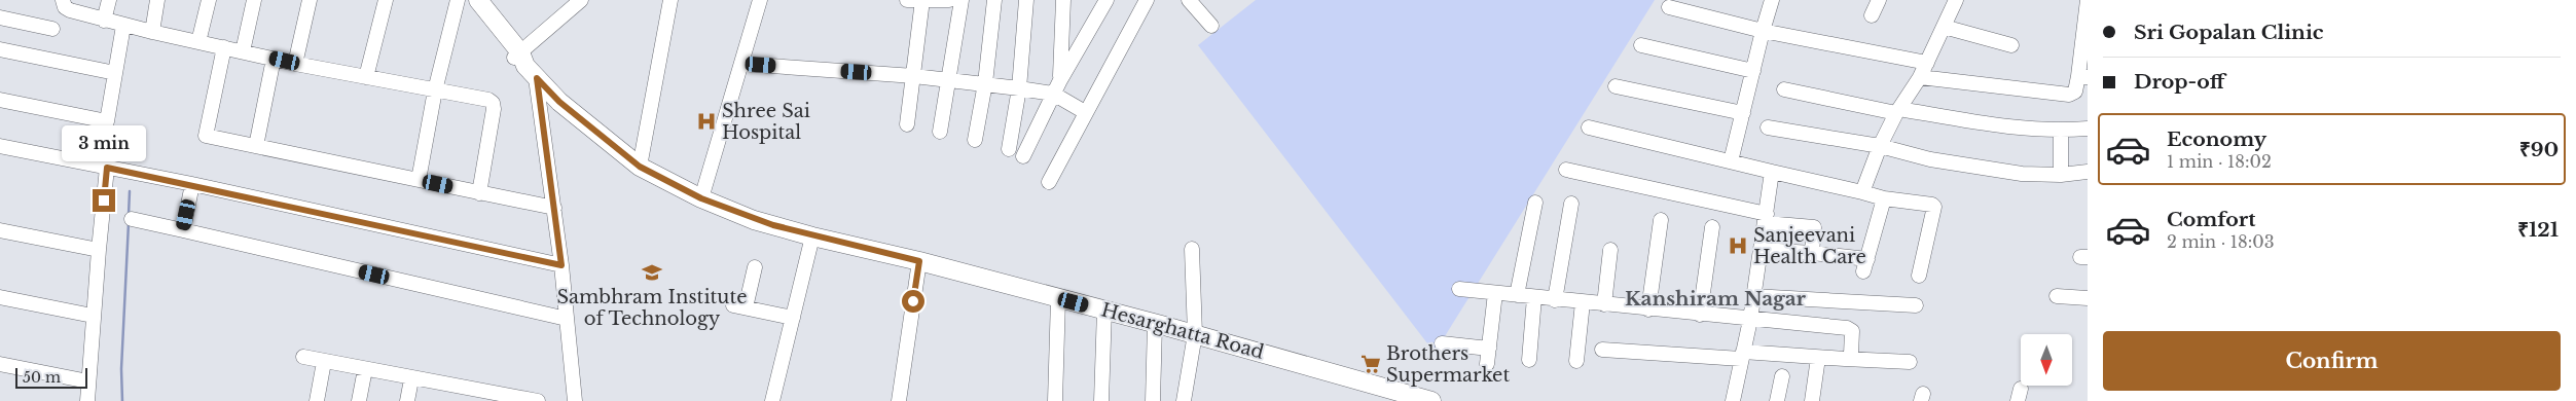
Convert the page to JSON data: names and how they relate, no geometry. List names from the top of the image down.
{
  "streets": {
    "main road": ["Hesarghatta Road"]
  },
  "districts": ["Kanshiram Nagar"],
  "places": {
    "hospital": ["Shree Sai Hospital", "Sanjeevani Health Care"],
    "school or university": ["Sambhram Institute of Technology"],
    "supermarket": ["Brothers Supermarket"]
  },
  "scale_bar": "50 m",
  "north": "bottom",
  "page": {
    "banner": ["Sri Gopalan Clinic", "Drop-off"],
    "list": [
      {
        "name": "Economy",
        "note": "1 min · 18:02",
        "value": "₹90"
      },
      {
        "name": "Comfort",
        "note": "2 min · 18:03",
        "value": "₹121"
      }
    ],
    "bubble": "3 min",
    "buttons": "Confirm",
    "scale": "50 m"
  }
}
